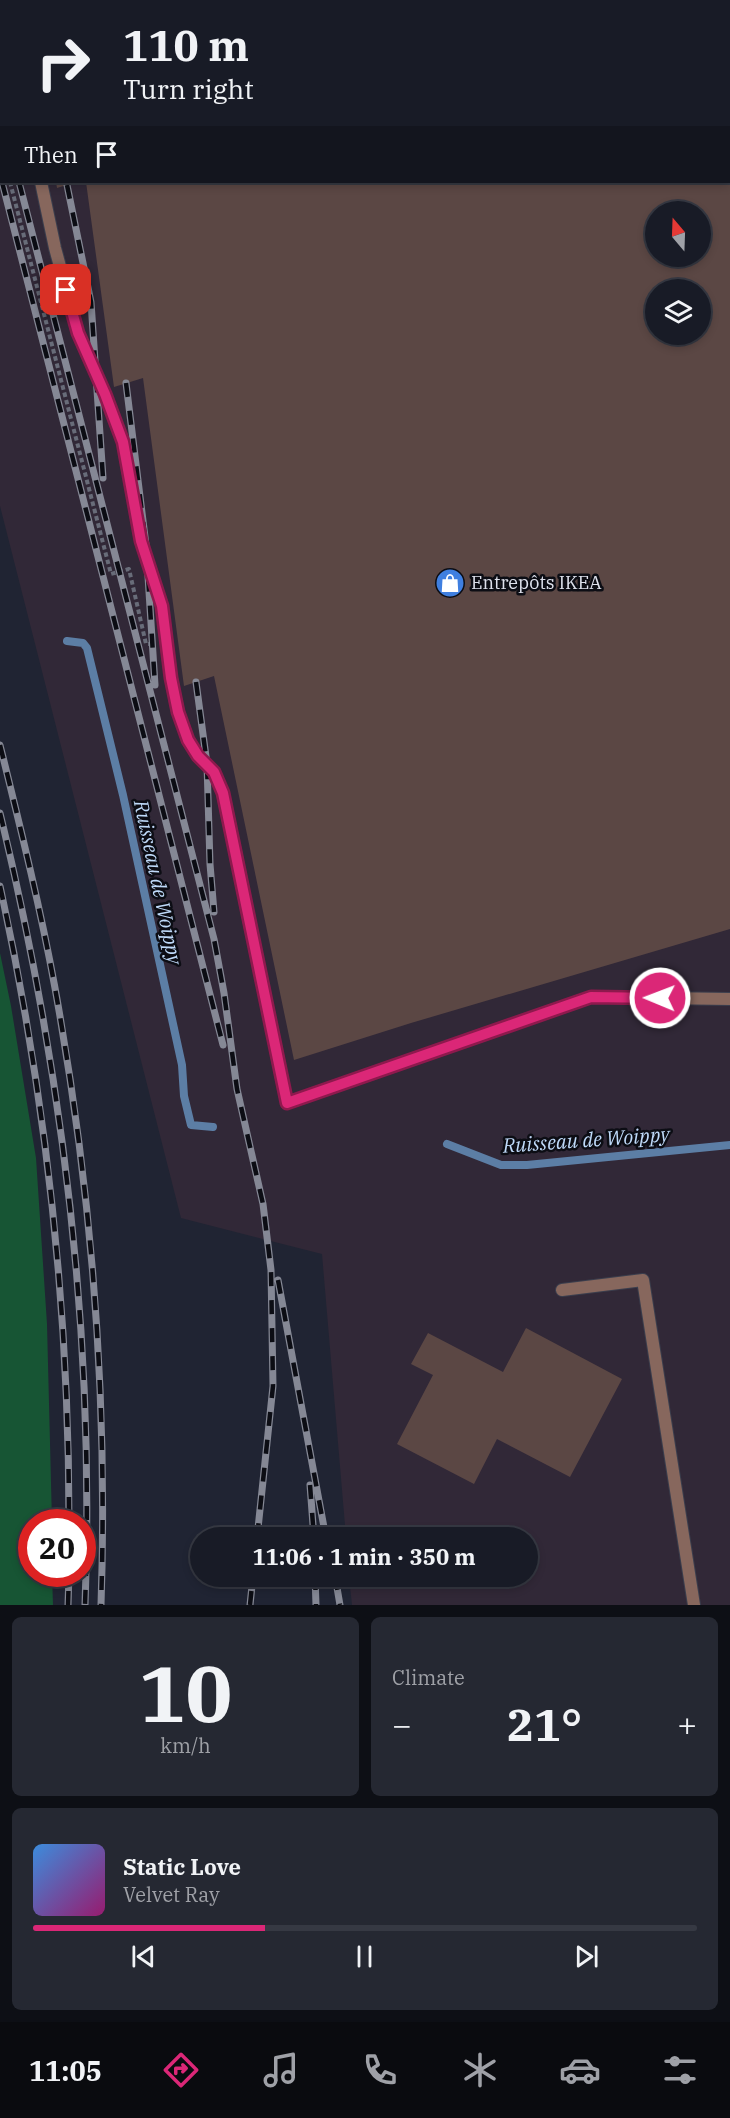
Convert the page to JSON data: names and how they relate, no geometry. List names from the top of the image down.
{
  "water": ["Ruisseau de Woippy"],
  "places": {
    "shop": ["Entrepôts IKEA"]
  },
  "north": "top",
  "page": {
    "turn": ["110 m", "Turn right"],
    "then": "Then",
    "limit": "20",
    "trip": "11:06 · 1 min · 350 m",
    "tile": [
      ["10", "km/h"],
      "Climate"
    ],
    "heat": ["−", "21°", "+"],
    "song": ["Static Love", "Velvet Ray"],
    "tabs": "11:05"
  }
}
